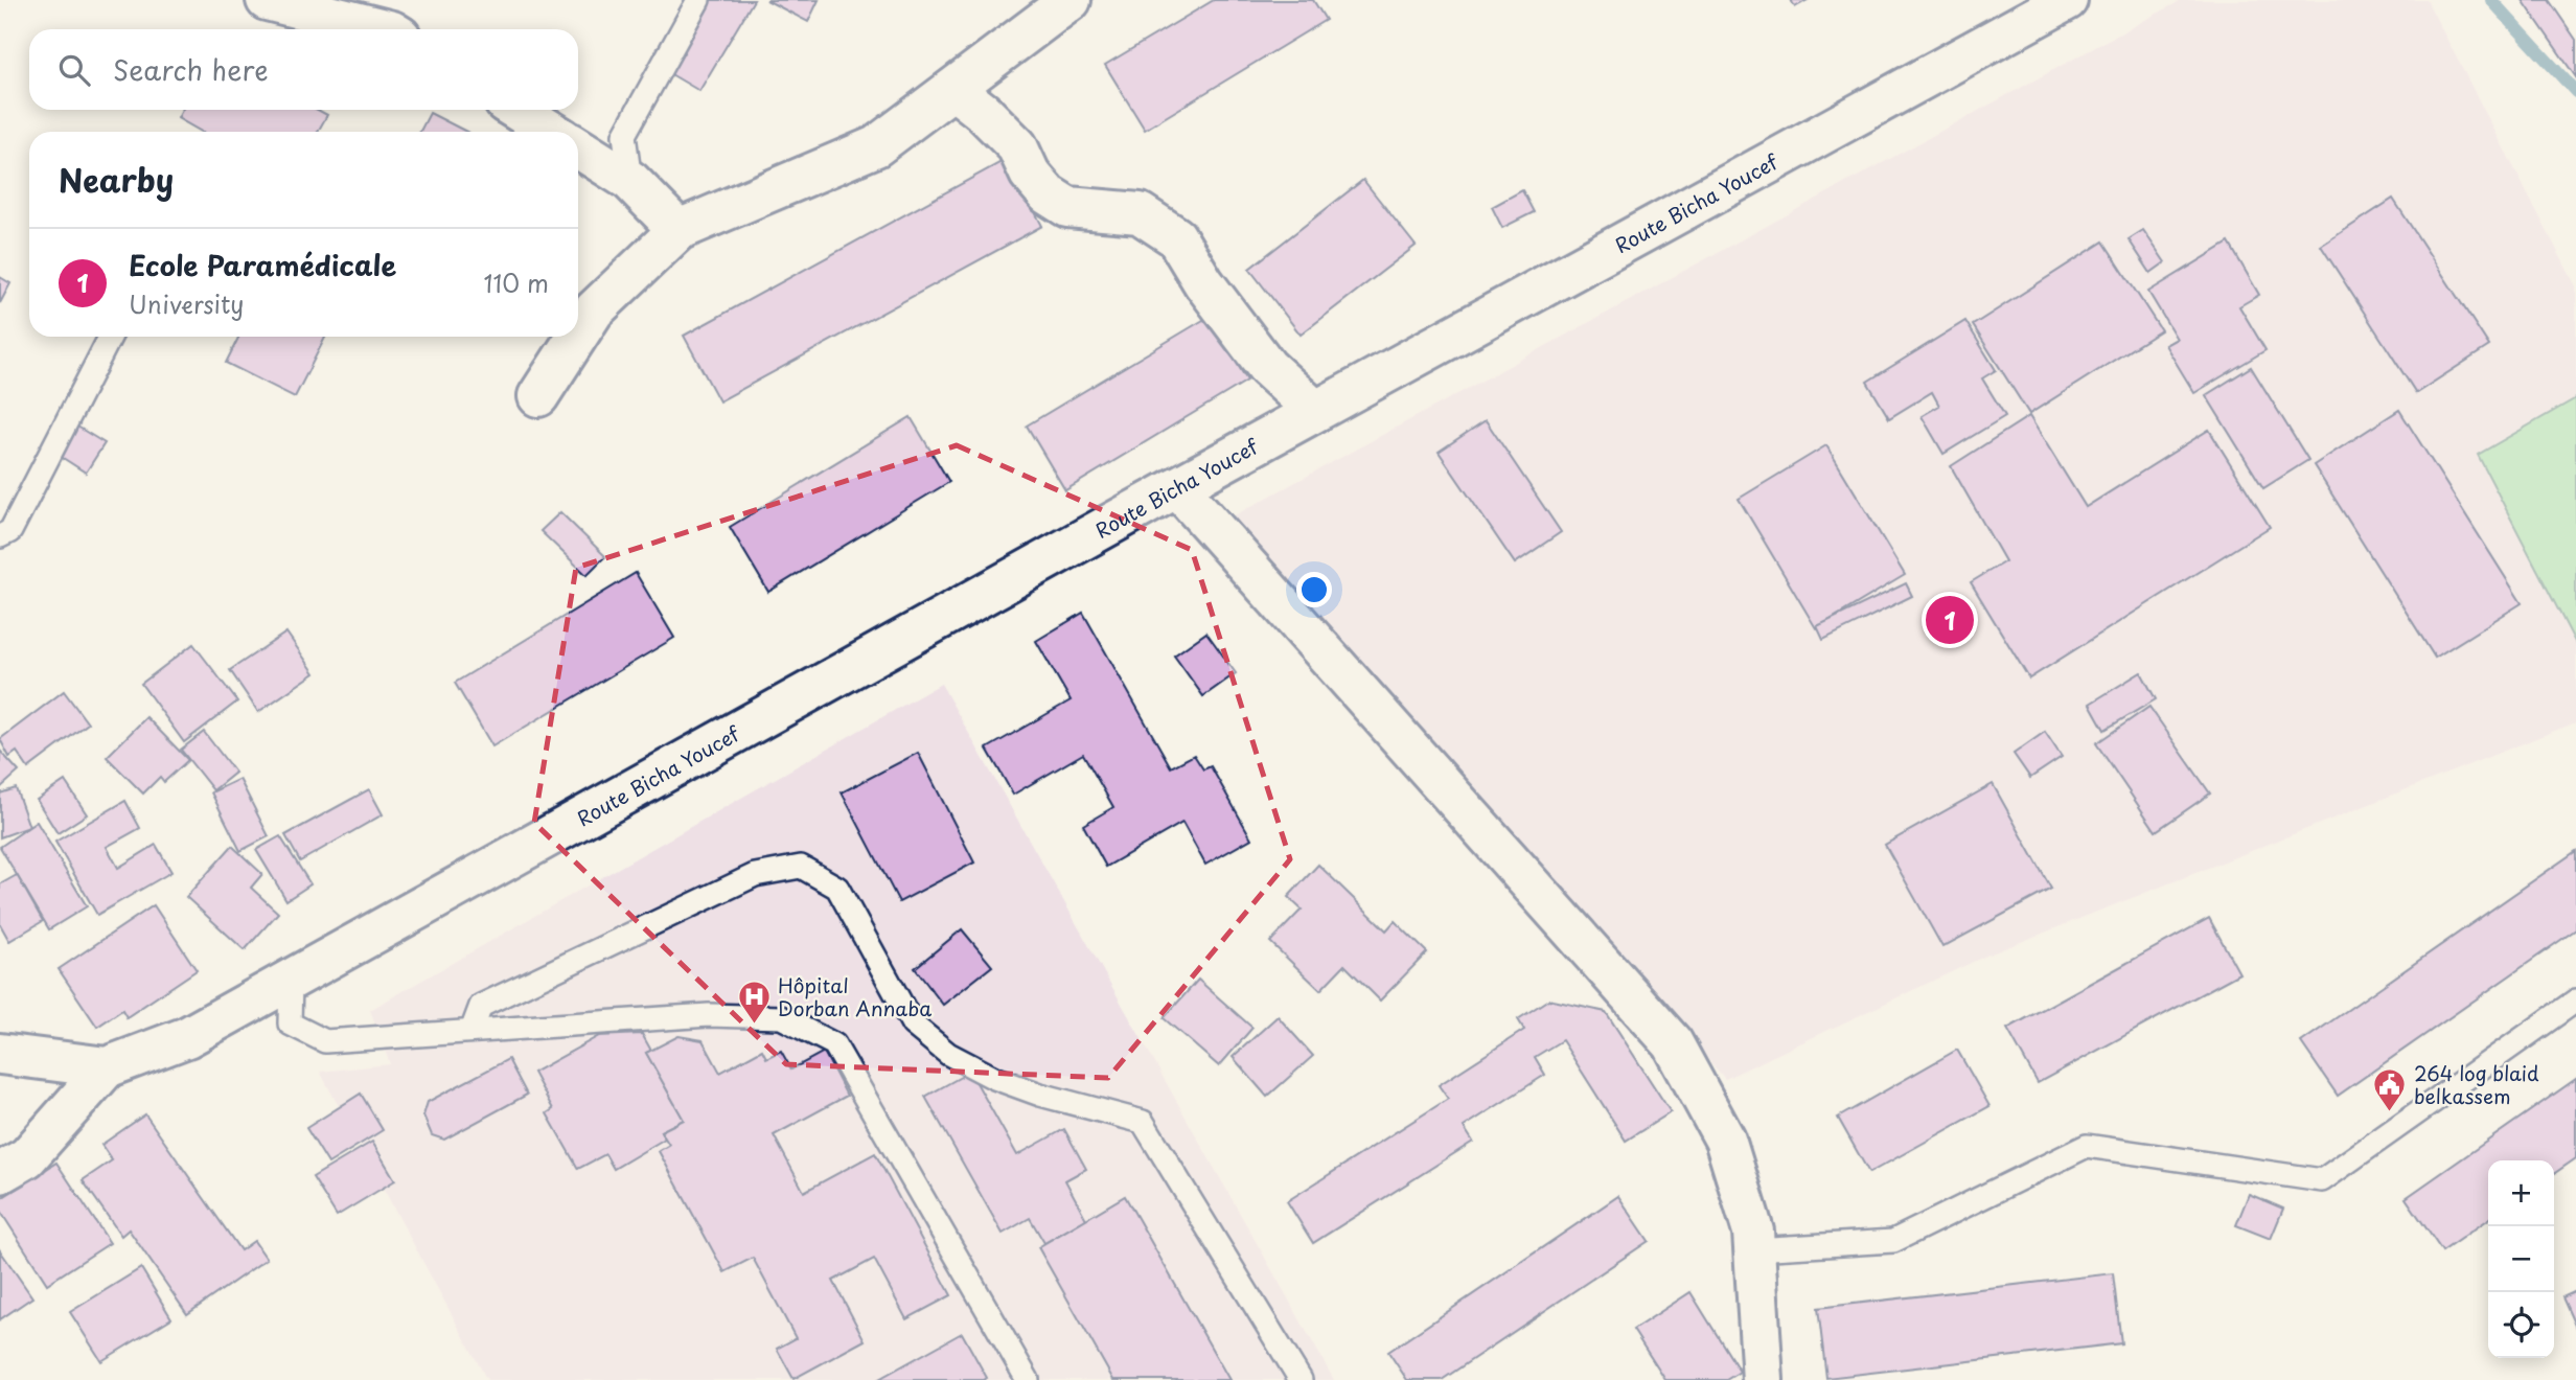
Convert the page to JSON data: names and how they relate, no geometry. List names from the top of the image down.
{
  "streets": {
    "street": ["Route Bicha Youcef"]
  },
  "places": {
    "hospital": ["Hôpital Dorban Annaba"],
    "public building": ["264 log blaid belkassem"]
  },
  "page": {
    "search": "Search here",
    "heading": "Nearby",
    "list": [
      {
        "mark": "1",
        "name": "Ecole Paramédicale",
        "note": "University",
        "value": "110 m"
      }
    ],
    "pins": "1",
    "map_buttons": ["+", "−"]
  }
}
